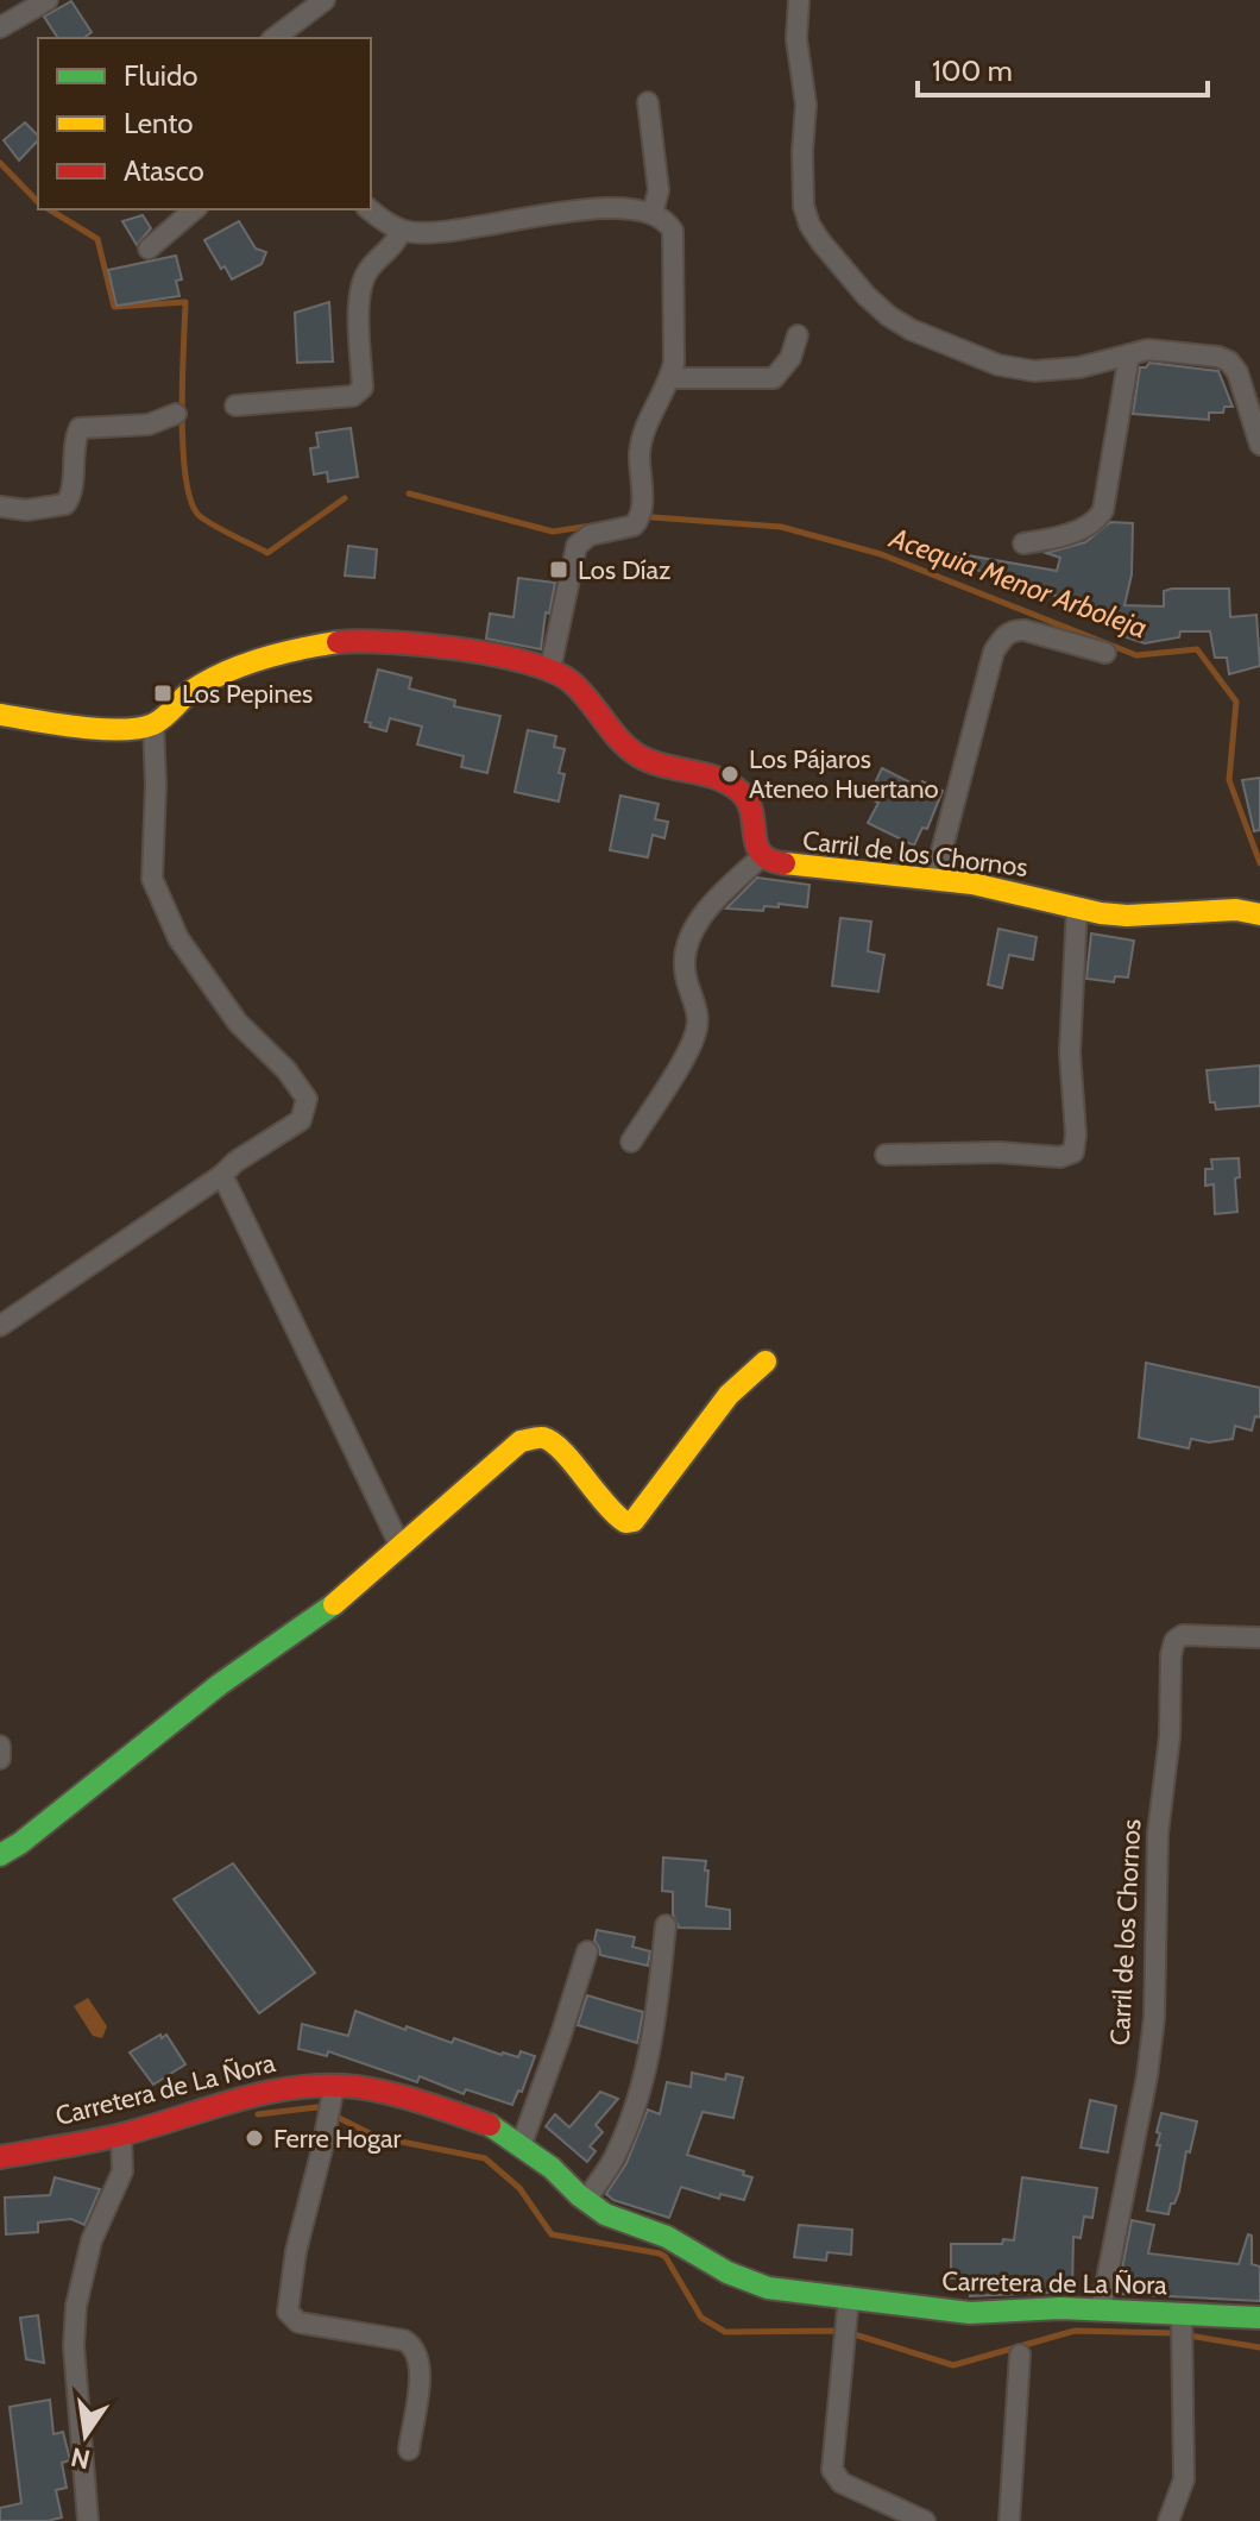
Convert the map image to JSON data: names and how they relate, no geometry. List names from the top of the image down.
{
  "streets": {
    "street": ["Carril de los Chornos", "Carretera de La Ñora"]
  },
  "crossings": [
    ["Carril de los Chornos", "Carretera de La Ñora"]
  ],
  "water": ["Acequia Menor Arboleja"],
  "places": {
    "transit": ["Los Díaz", "Los Pepines"],
    "other": ["Los Pájaros Ateneo Huertano", "Ferre Hogar"]
  },
  "legend": ["Fluido", "Lento", "Atasco"],
  "scale_bar": "100 m",
  "north": "bottom"
}
